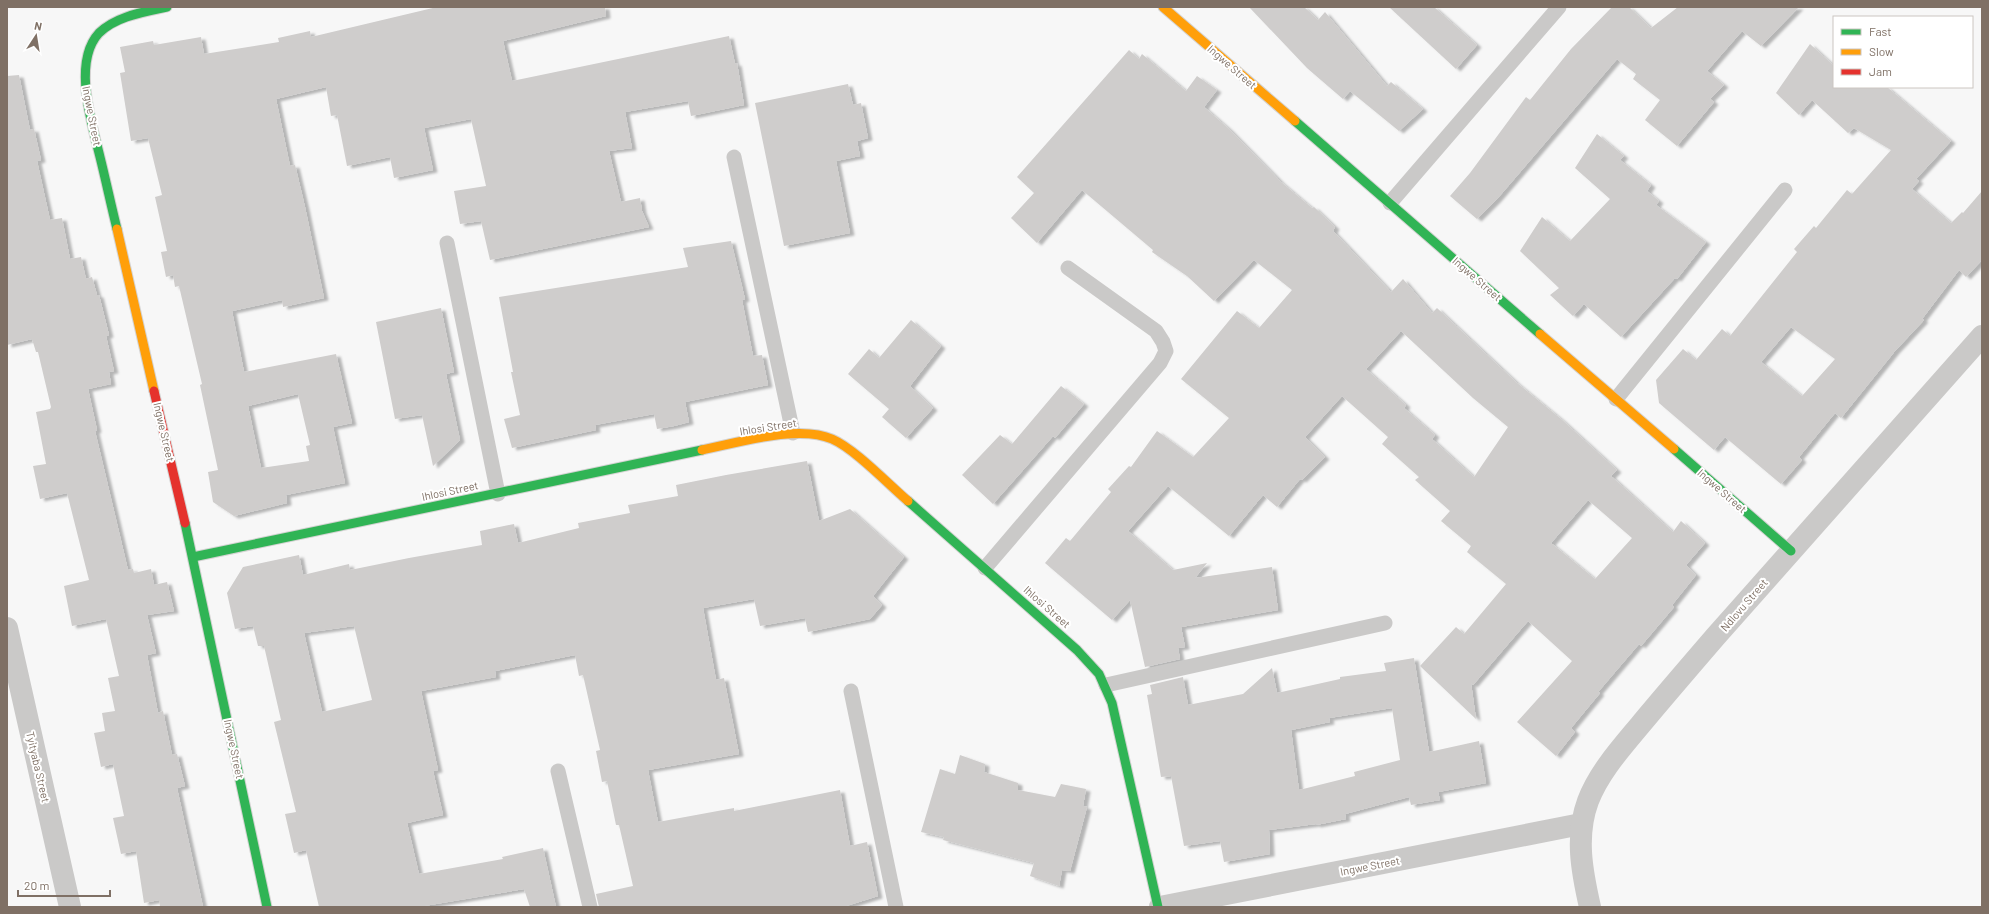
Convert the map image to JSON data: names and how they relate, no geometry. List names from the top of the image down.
{
  "streets": {
    "street": [
      "Ingwe Street",
      "Ihlosi Street",
      "Ndlovu Street",
      "Tyityaba Street"
    ]
  },
  "crossings": [
    ["Ingwe Street", "Ihlosi Street"],
    ["Ingwe Street", "Ndlovu Street"]
  ],
  "legend": ["Fast", "Slow", "Jam"],
  "scale_bar": "20 m",
  "north": "top"
}
